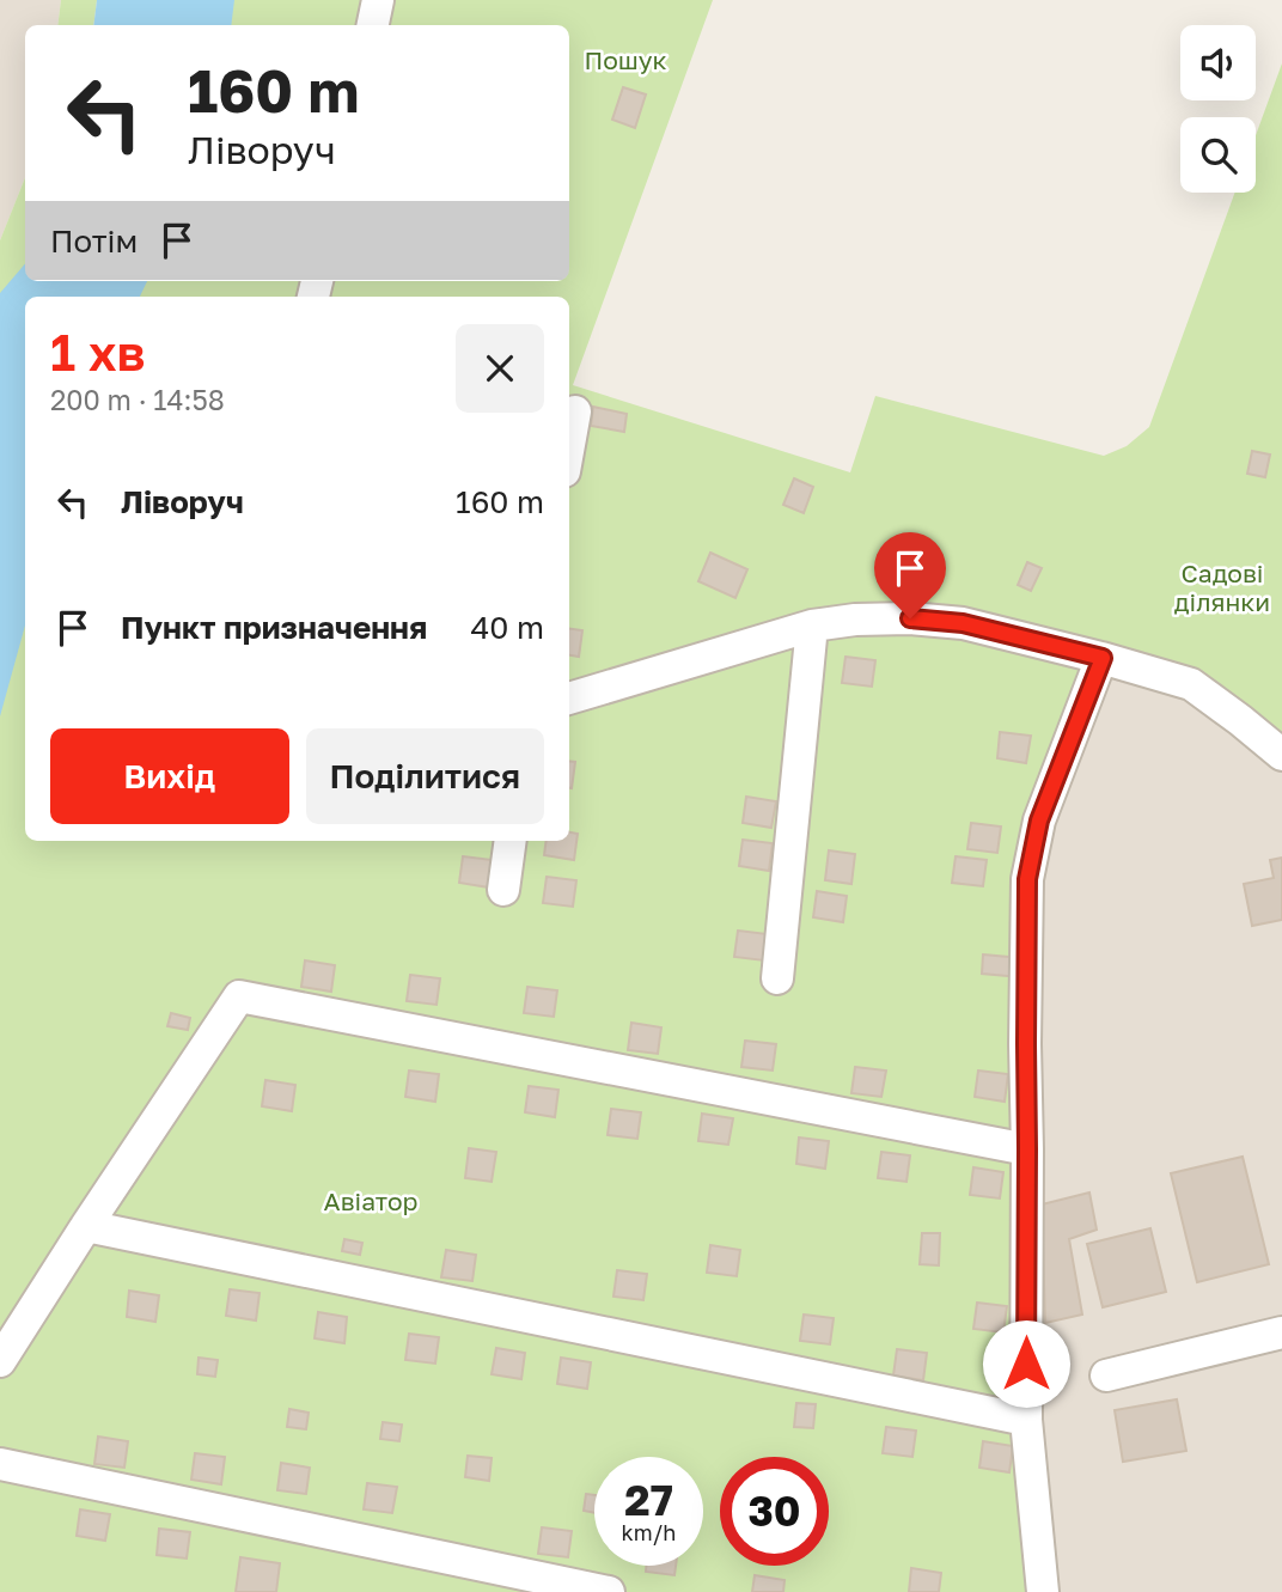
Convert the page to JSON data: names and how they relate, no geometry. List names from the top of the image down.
{
  "parks": ["Пошук", "Садові ділянки", "Авіатор"],
  "page": {
    "turn": ["160 m", "Ліворуч"],
    "then": "Потім",
    "heading": ["1 хв", "200 m · 14:58"],
    "list": [
      {
        "name": "Ліворуч",
        "value": "160 m"
      },
      {
        "name": "Пункт призначення",
        "value": "40 m"
      }
    ],
    "buttons": ["Вихід", "Поділитися"],
    "speed": "27 km/h",
    "limit": "30"
  }
}
